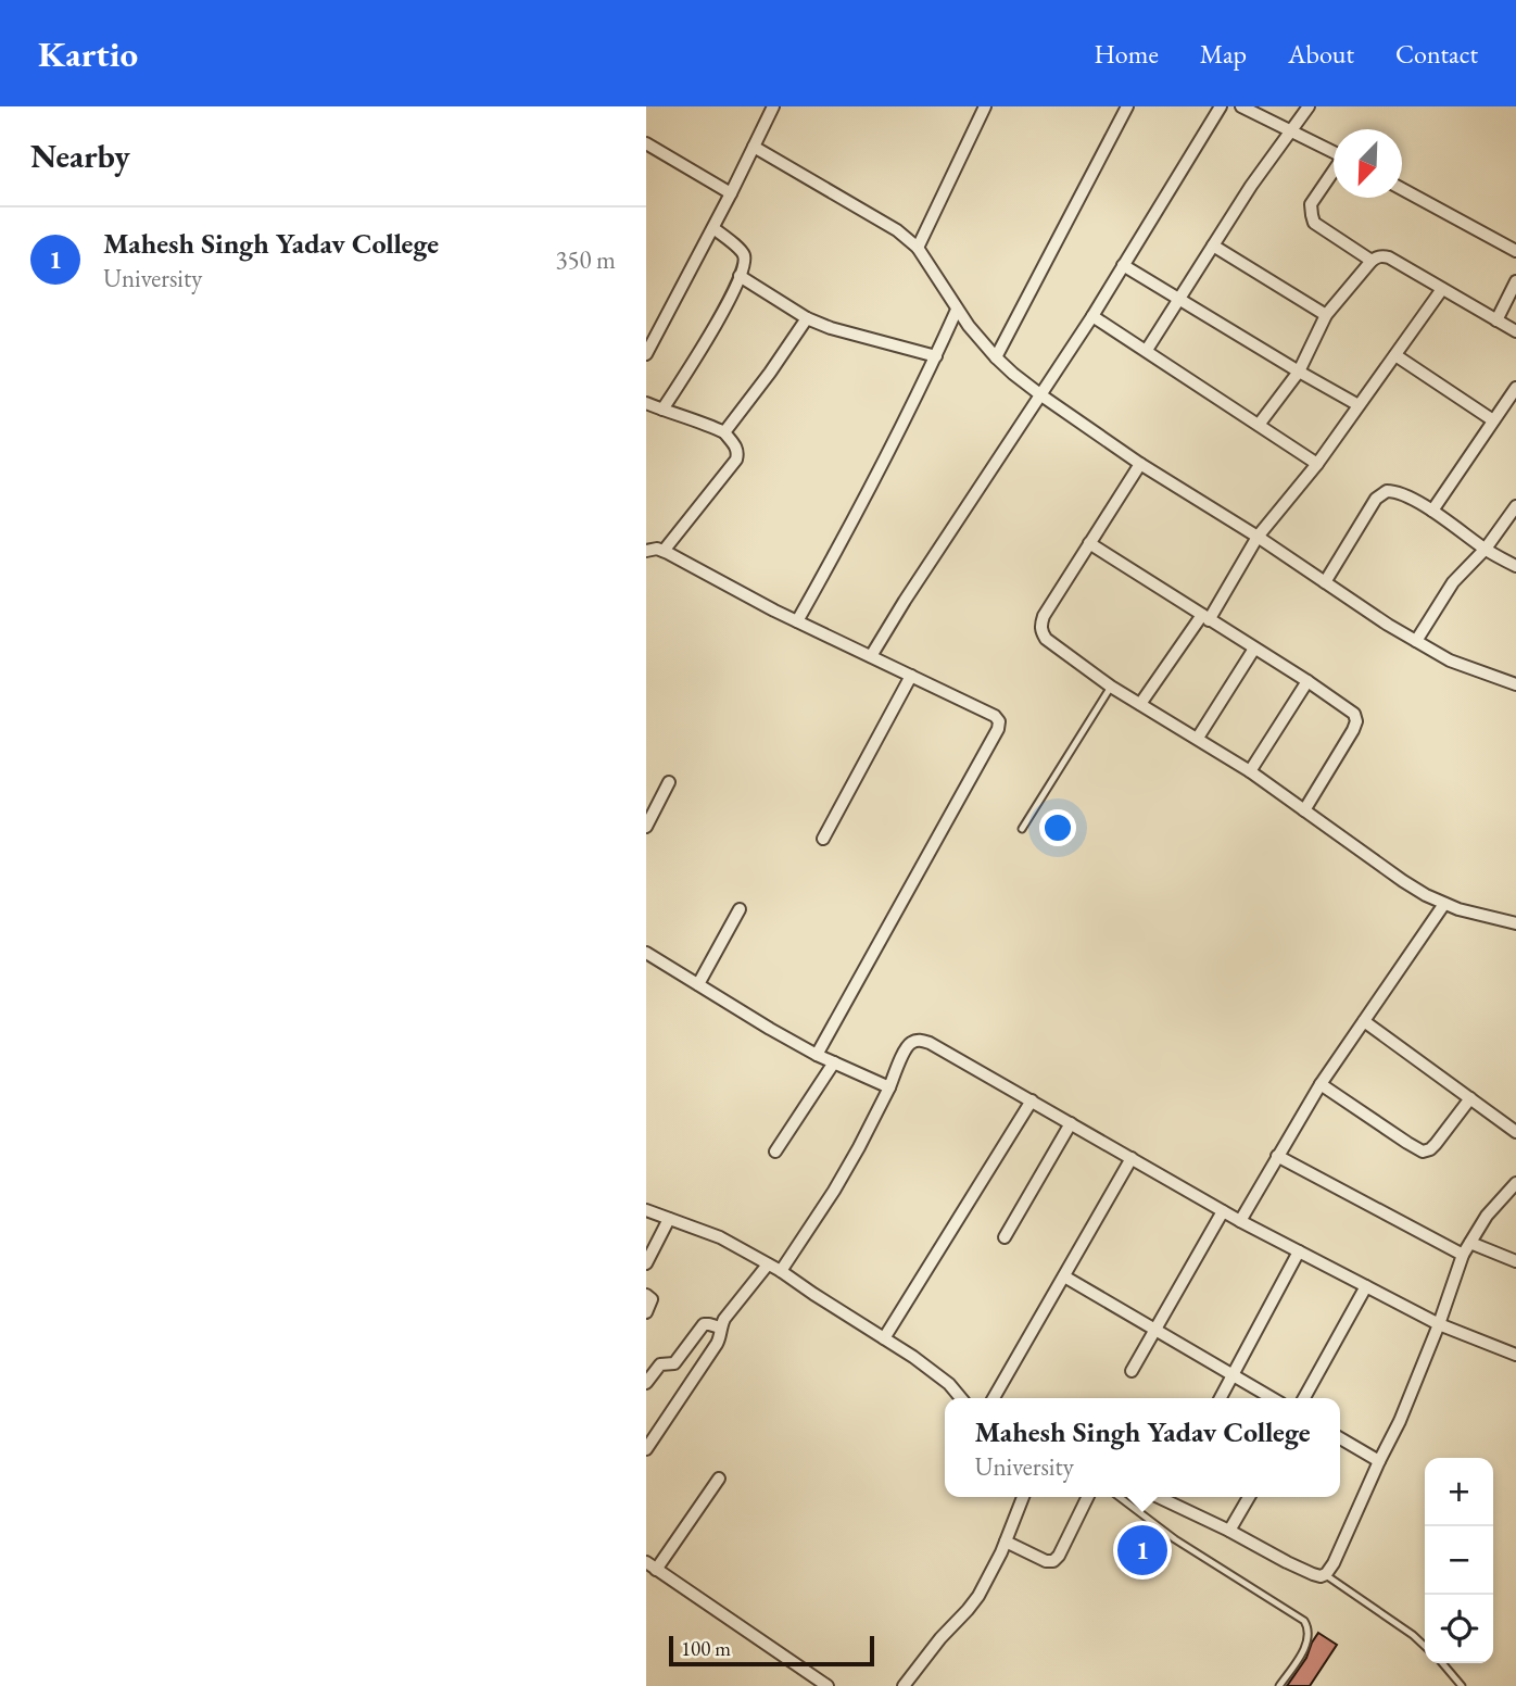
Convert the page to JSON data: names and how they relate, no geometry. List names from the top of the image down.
{
  "scale_bar": "100 m",
  "north": "bottom left",
  "page": {
    "header": "Kartio",
    "nav": [
      "Home",
      "Map",
      "About",
      "Contact"
    ],
    "heading": "Nearby",
    "list": [
      {
        "mark": "1",
        "name": "Mahesh Singh Yadav College",
        "note": "University",
        "value": "350 m"
      }
    ],
    "popup": ["Mahesh Singh Yadav College", "University"],
    "map_buttons": ["+", "−"],
    "pins": "1",
    "scale": "100 m"
  }
}
